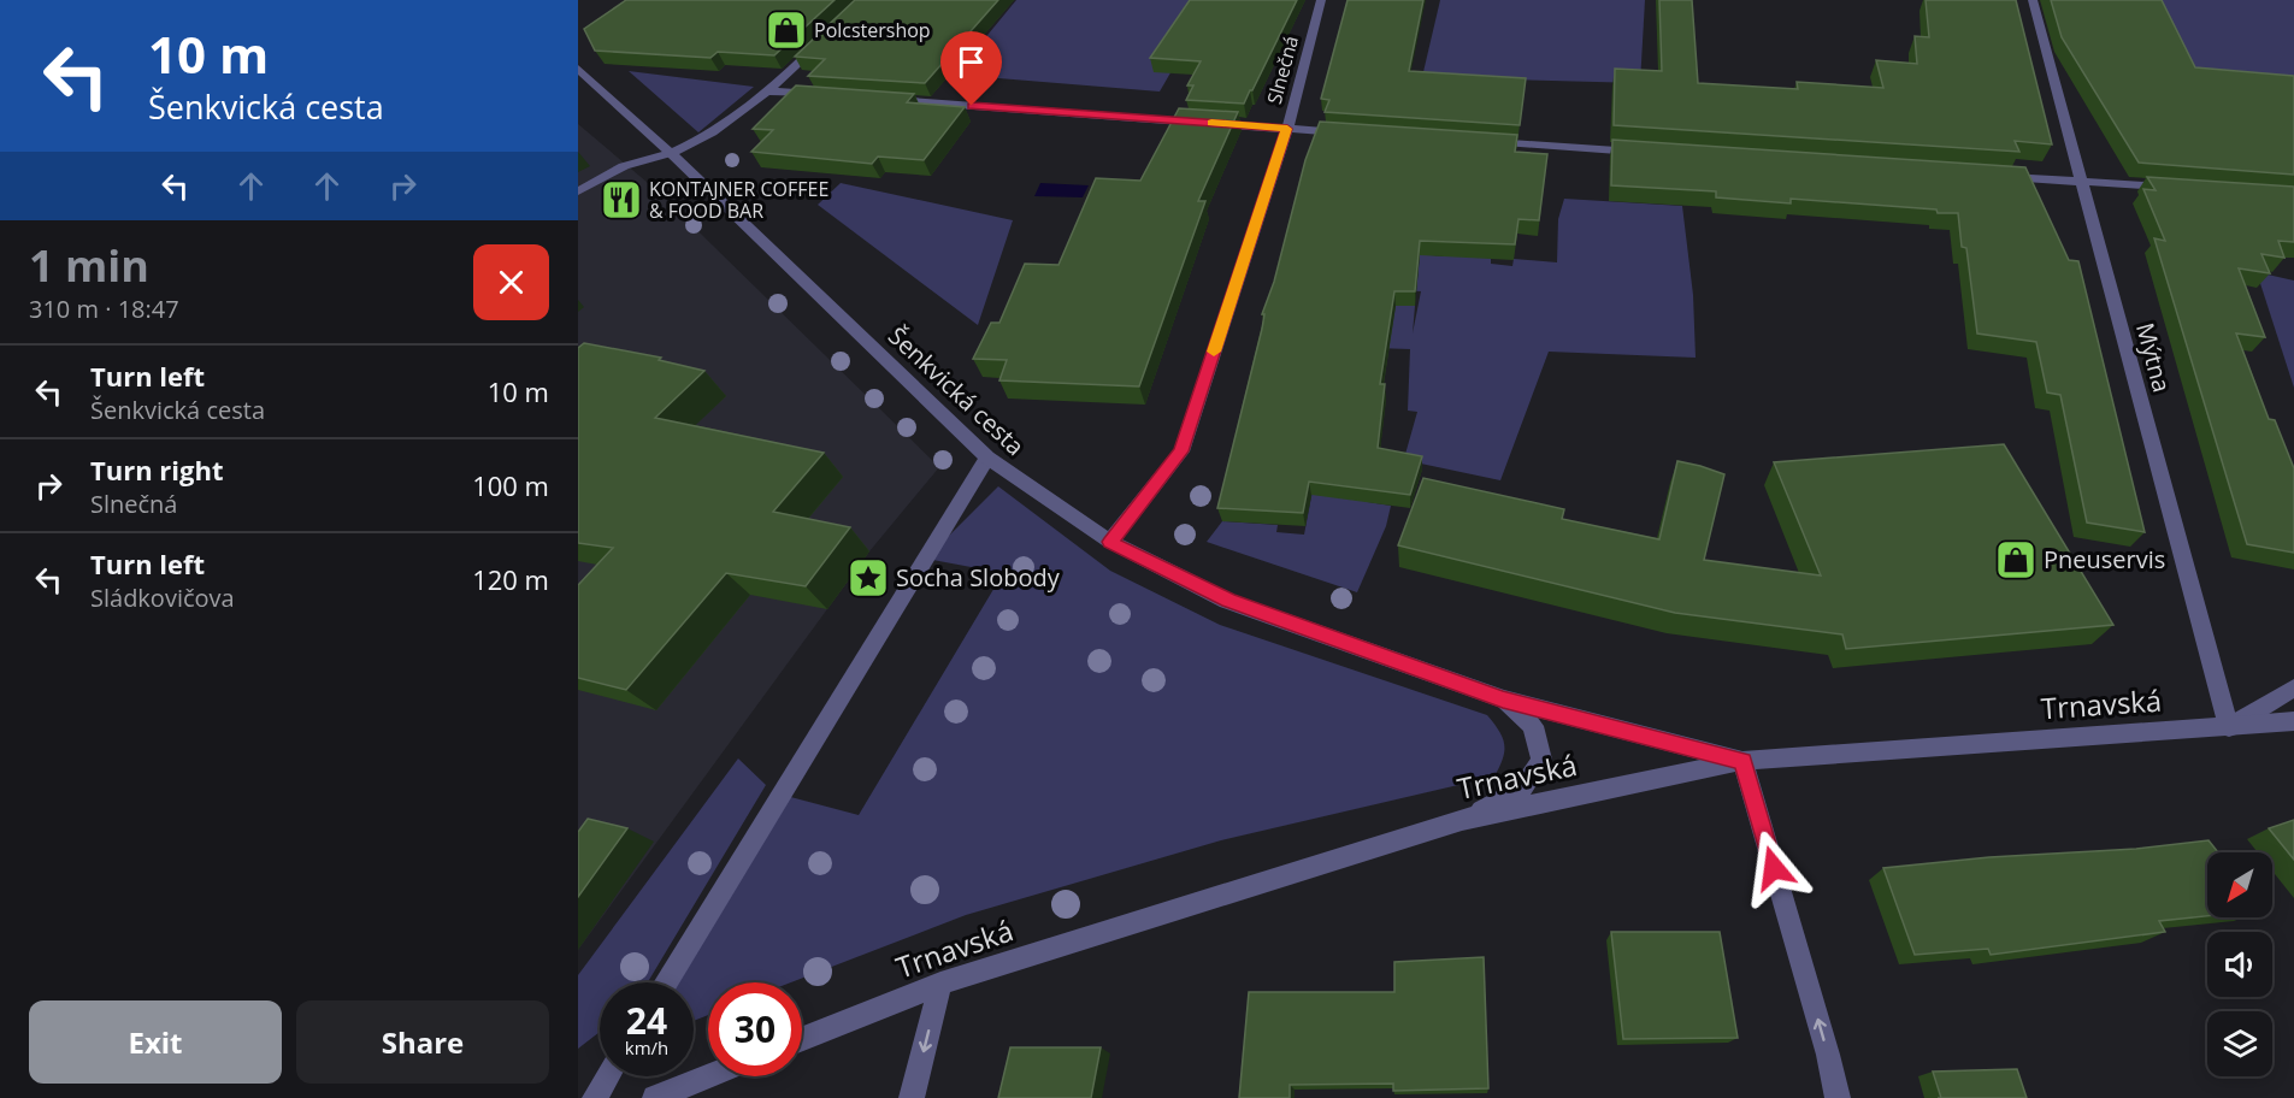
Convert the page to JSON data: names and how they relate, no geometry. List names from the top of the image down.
{
  "streets": {
    "street": [
      "Slnečná",
      "Mýtna",
      "Šenkvická cesta",
      "Trnavská"
    ]
  },
  "crossings": [
    ["Slnečná", "Šenkvická cesta"],
    ["Mýtna", "Trnavská"],
    ["Šenkvická cesta", "Trnavská"]
  ],
  "places": {
    "shop": ["Polcstershop", "Pneuservis"],
    "restaurant": ["KONTAJNER COFFEE & FOOD BAR"],
    "place": ["Socha Slobody"]
  },
  "north": "bottom left",
  "page": {
    "turn": ["10 m", "Šenkvická cesta"],
    "heading": ["1 min", "310 m · 18:47"],
    "list": [
      {
        "name": "Turn left",
        "note": "Šenkvická cesta",
        "value": "10 m"
      },
      {
        "name": "Turn right",
        "note": "Slnečná",
        "value": "100 m"
      },
      {
        "name": "Turn left",
        "note": "Sládkovičova",
        "value": "120 m"
      }
    ],
    "speed": "24 km/h",
    "limit": "30",
    "buttons": ["Exit", "Share"]
  }
}
